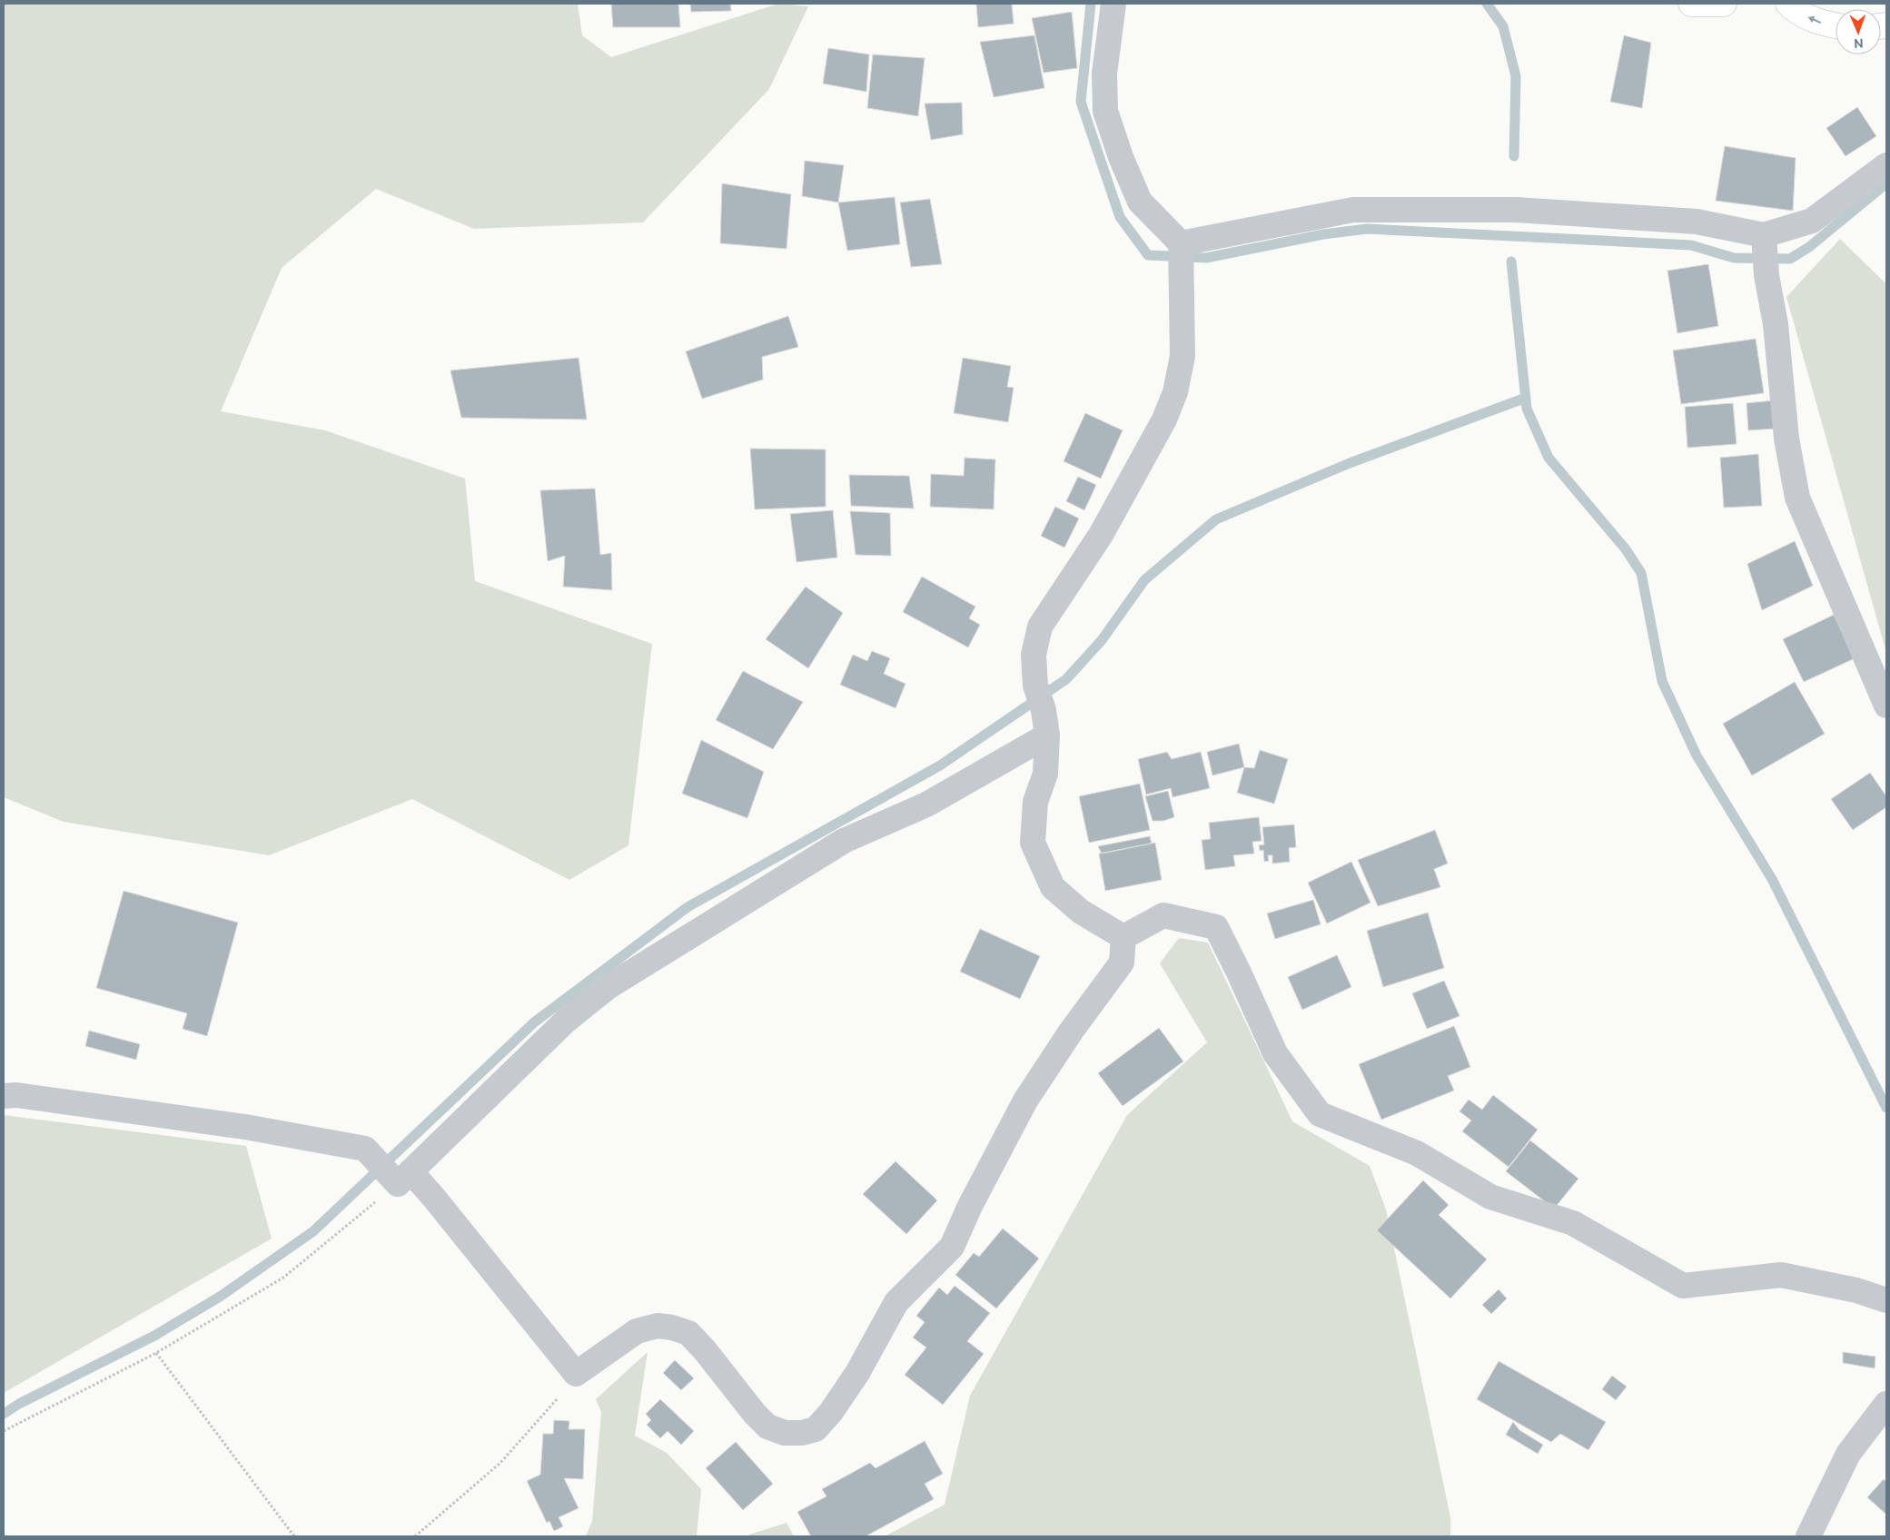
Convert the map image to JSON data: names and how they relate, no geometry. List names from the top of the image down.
{
  "north": "bottom"
}
